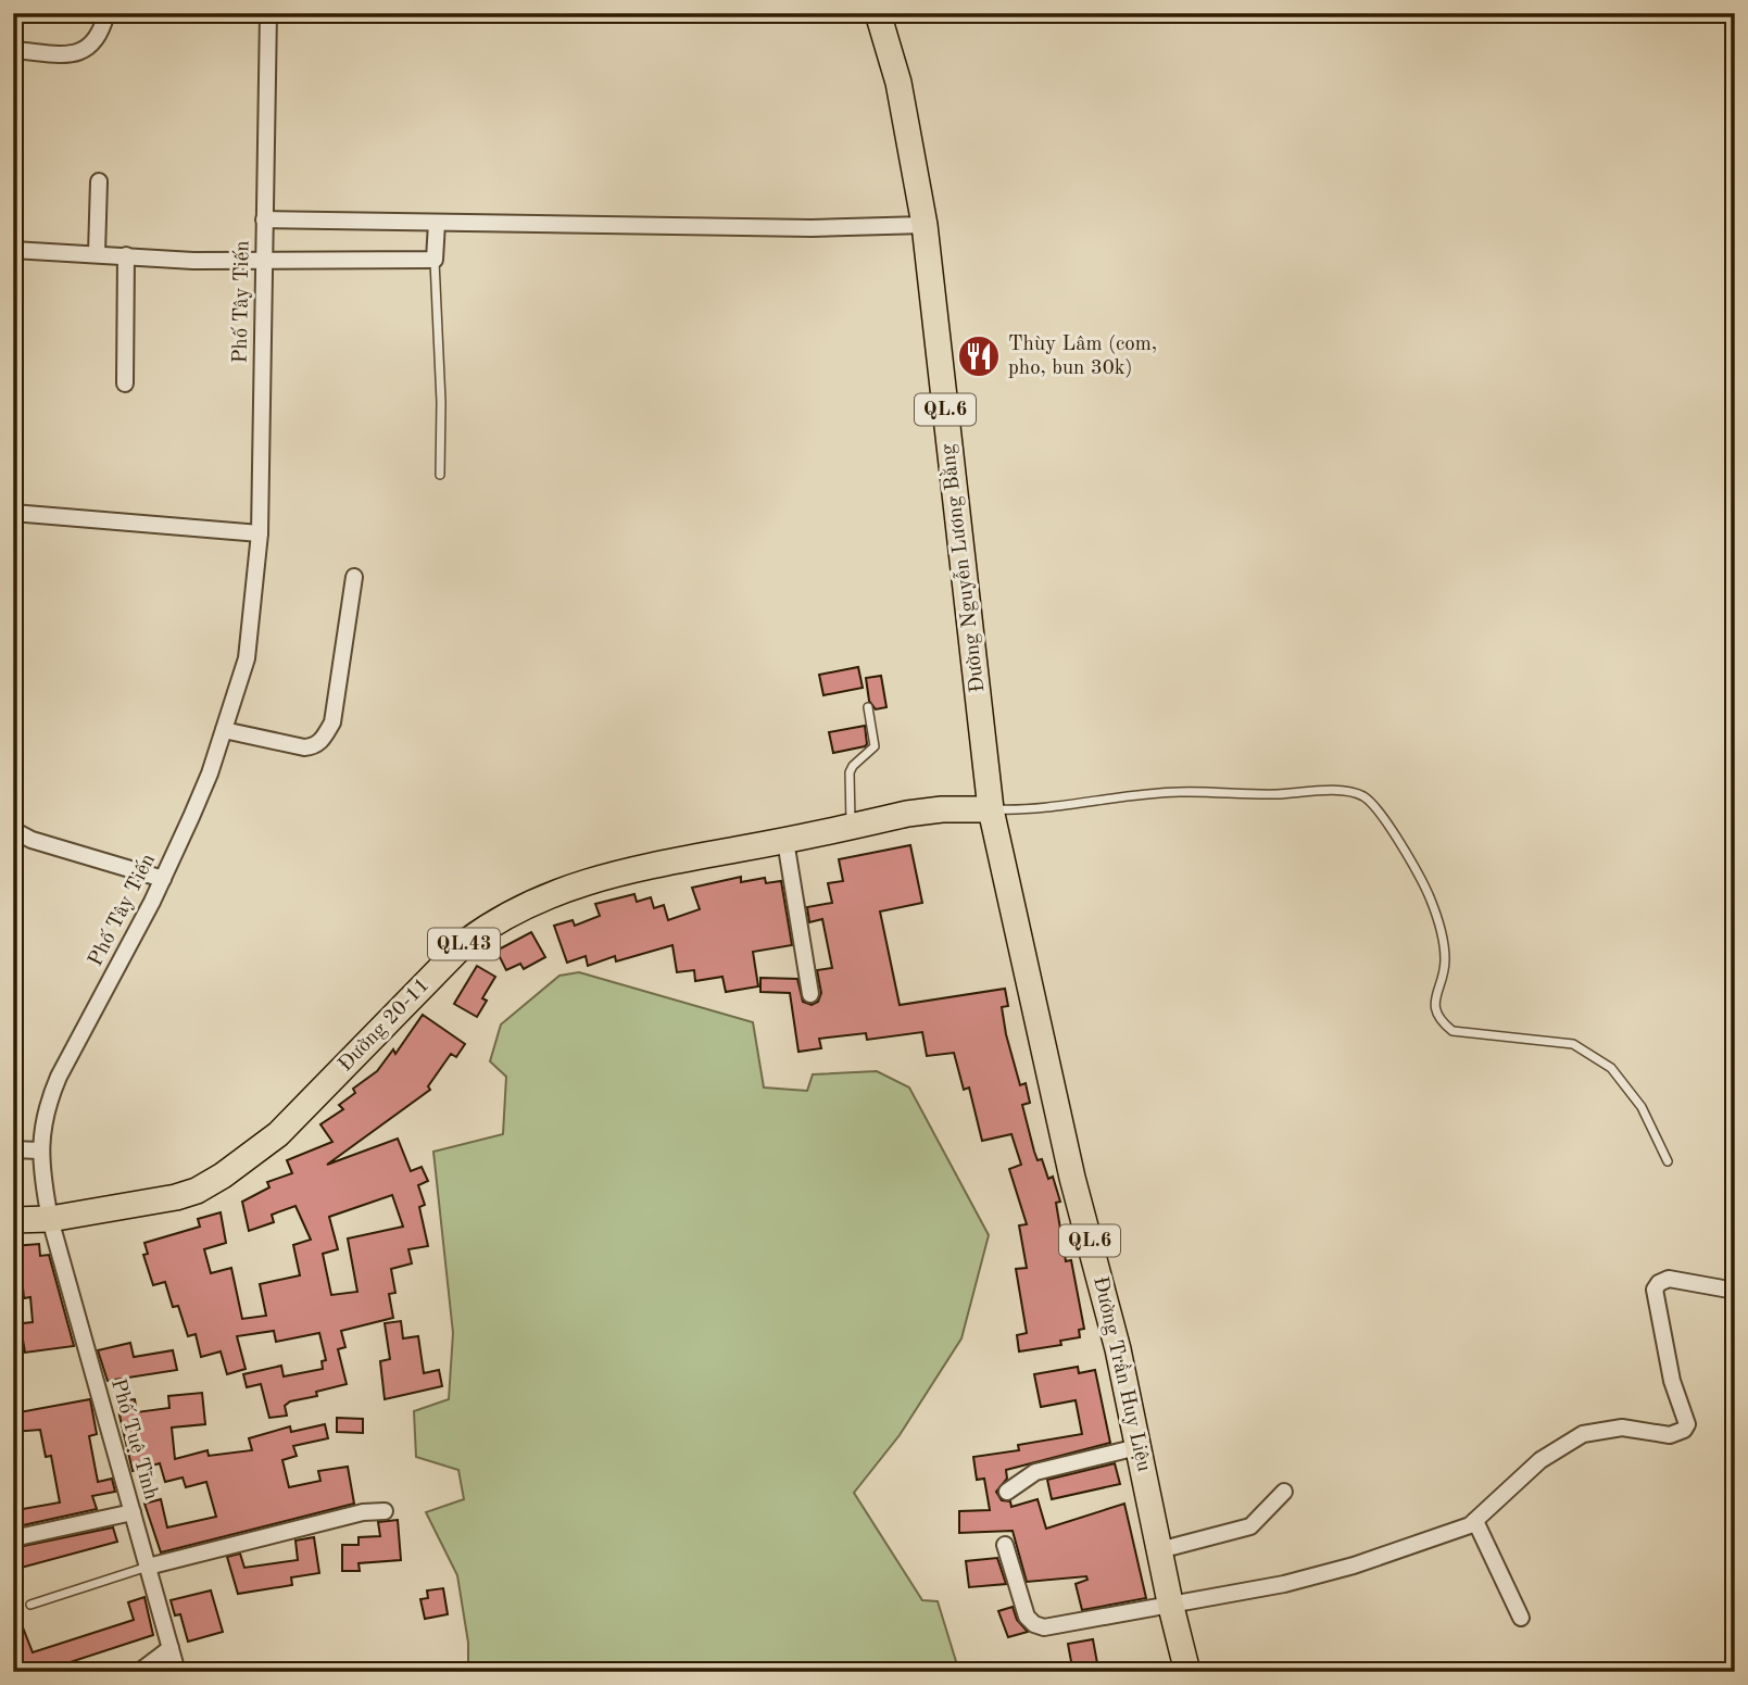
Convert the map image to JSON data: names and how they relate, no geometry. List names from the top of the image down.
{
  "streets": {
    "highway": [
      "QL.6",
      "Đường Nguyễn Lương Bằng",
      "QL.43",
      "Đường 20-11",
      "Đường Trần Huy Liệu"
    ],
    "street": ["Phố Tây Tiến", "Phố Tuệ Tĩnh"]
  },
  "crossings": [
    ["Phố Tây Tiến", "Đường Nguyễn Lương Bằng"],
    ["Đường Nguyễn Lương Bằng", "Đường 20-11"],
    ["Đường Nguyễn Lương Bằng", "Đường Trần Huy Liệu"],
    ["Đường 20-11", "Đường Trần Huy Liệu"],
    ["Đường 20-11", "Phố Tuệ Tĩnh"]
  ],
  "places": {
    "restaurant": ["Thùy Lâm (com, pho, bun 30k)"]
  }
}
